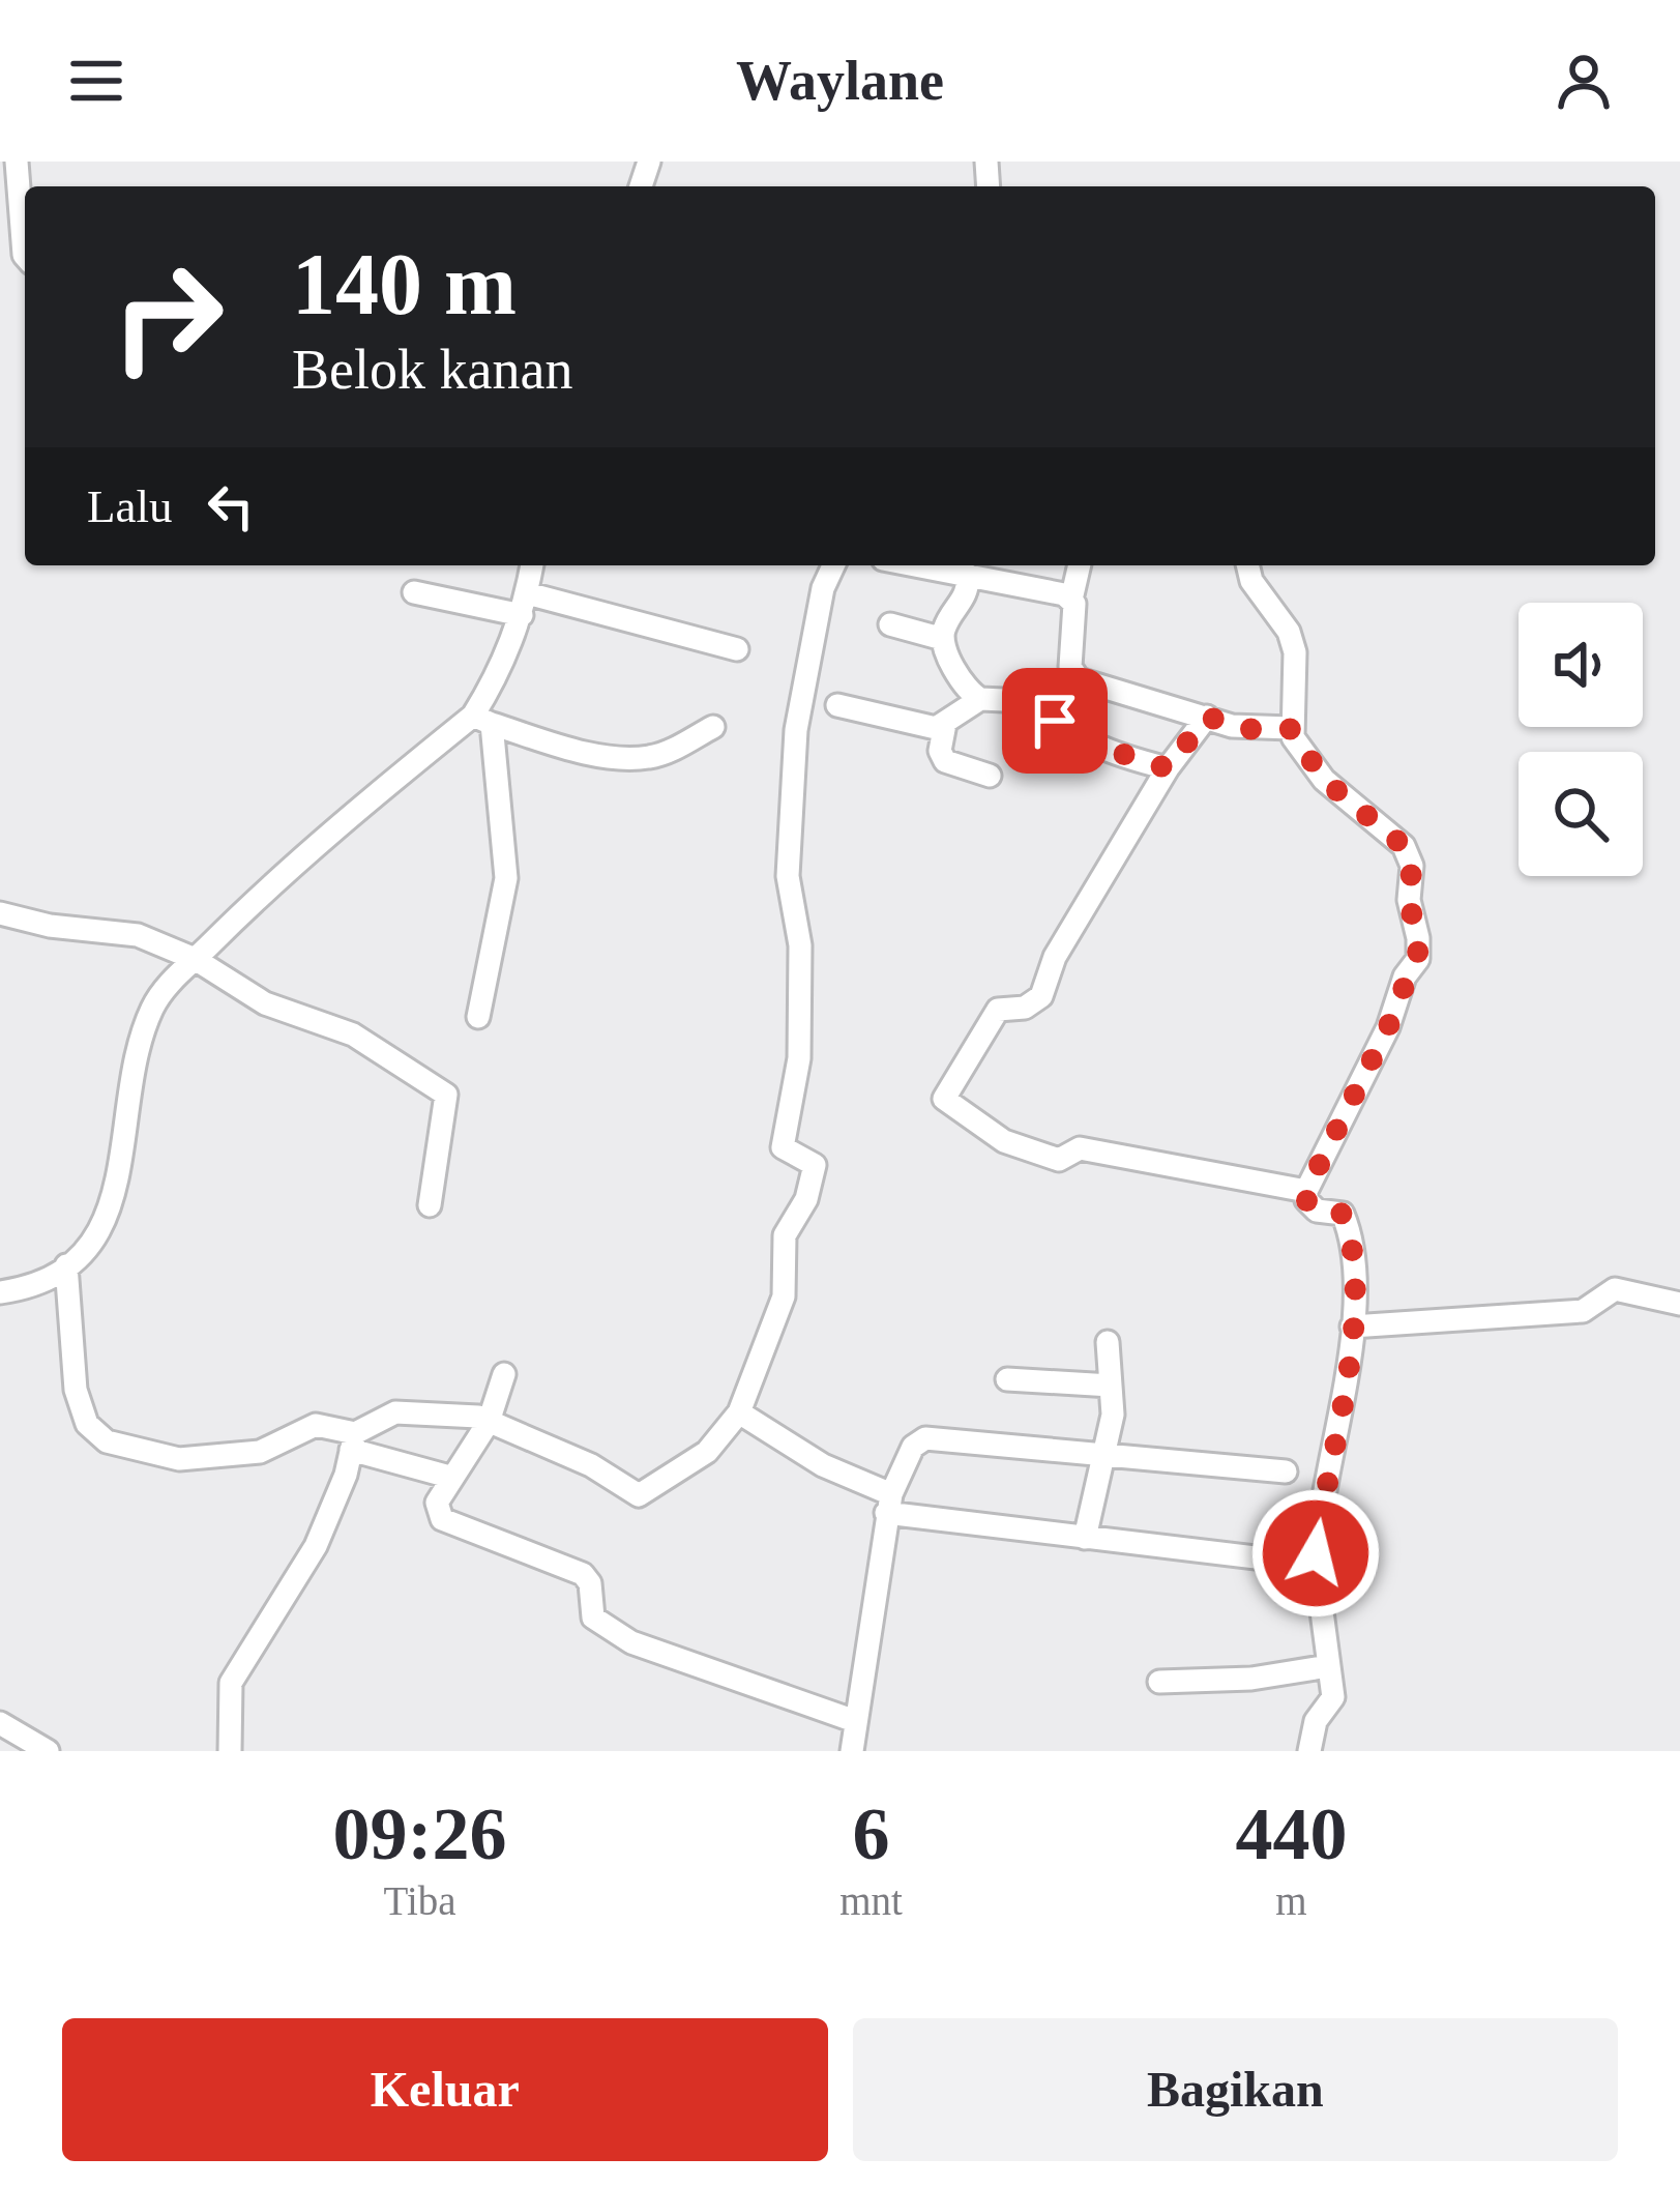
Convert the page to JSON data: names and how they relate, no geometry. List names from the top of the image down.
{
  "page": {
    "header": "Waylane",
    "turn": ["140 m", "Belok kanan"],
    "then": "Lalu",
    "eta": [
      "09:26",
      "Tiba",
      "6",
      "mnt",
      "440",
      "m"
    ],
    "buttons": ["Keluar", "Bagikan"]
  }
}
